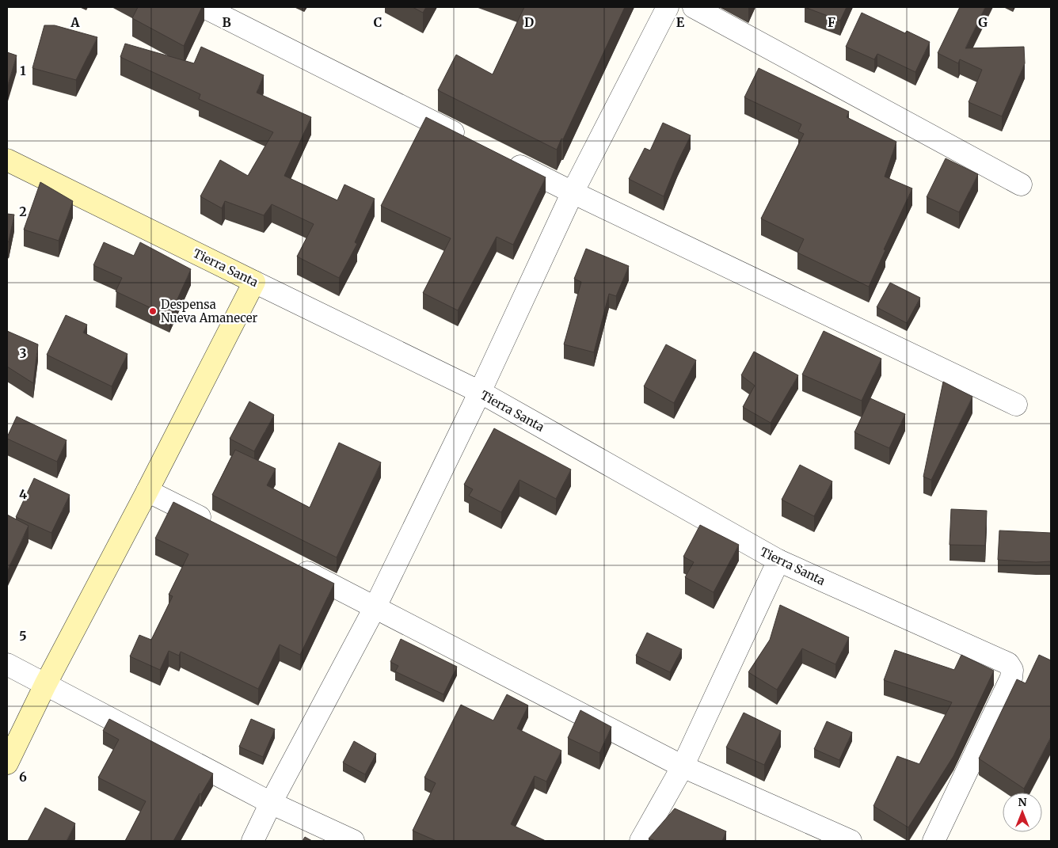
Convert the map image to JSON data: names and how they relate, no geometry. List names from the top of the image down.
{
  "streets": {
    "street": ["Tierra Santa"]
  },
  "places": ["Despensa Nueva Amanecer"],
  "north": "top",
  "grid": {
    "columns": [
      "A",
      "B",
      "C",
      "D",
      "E",
      "F",
      "G"
    ],
    "rows": [
      "1",
      "2",
      "3",
      "4",
      "5",
      "6"
    ]
  }
}
